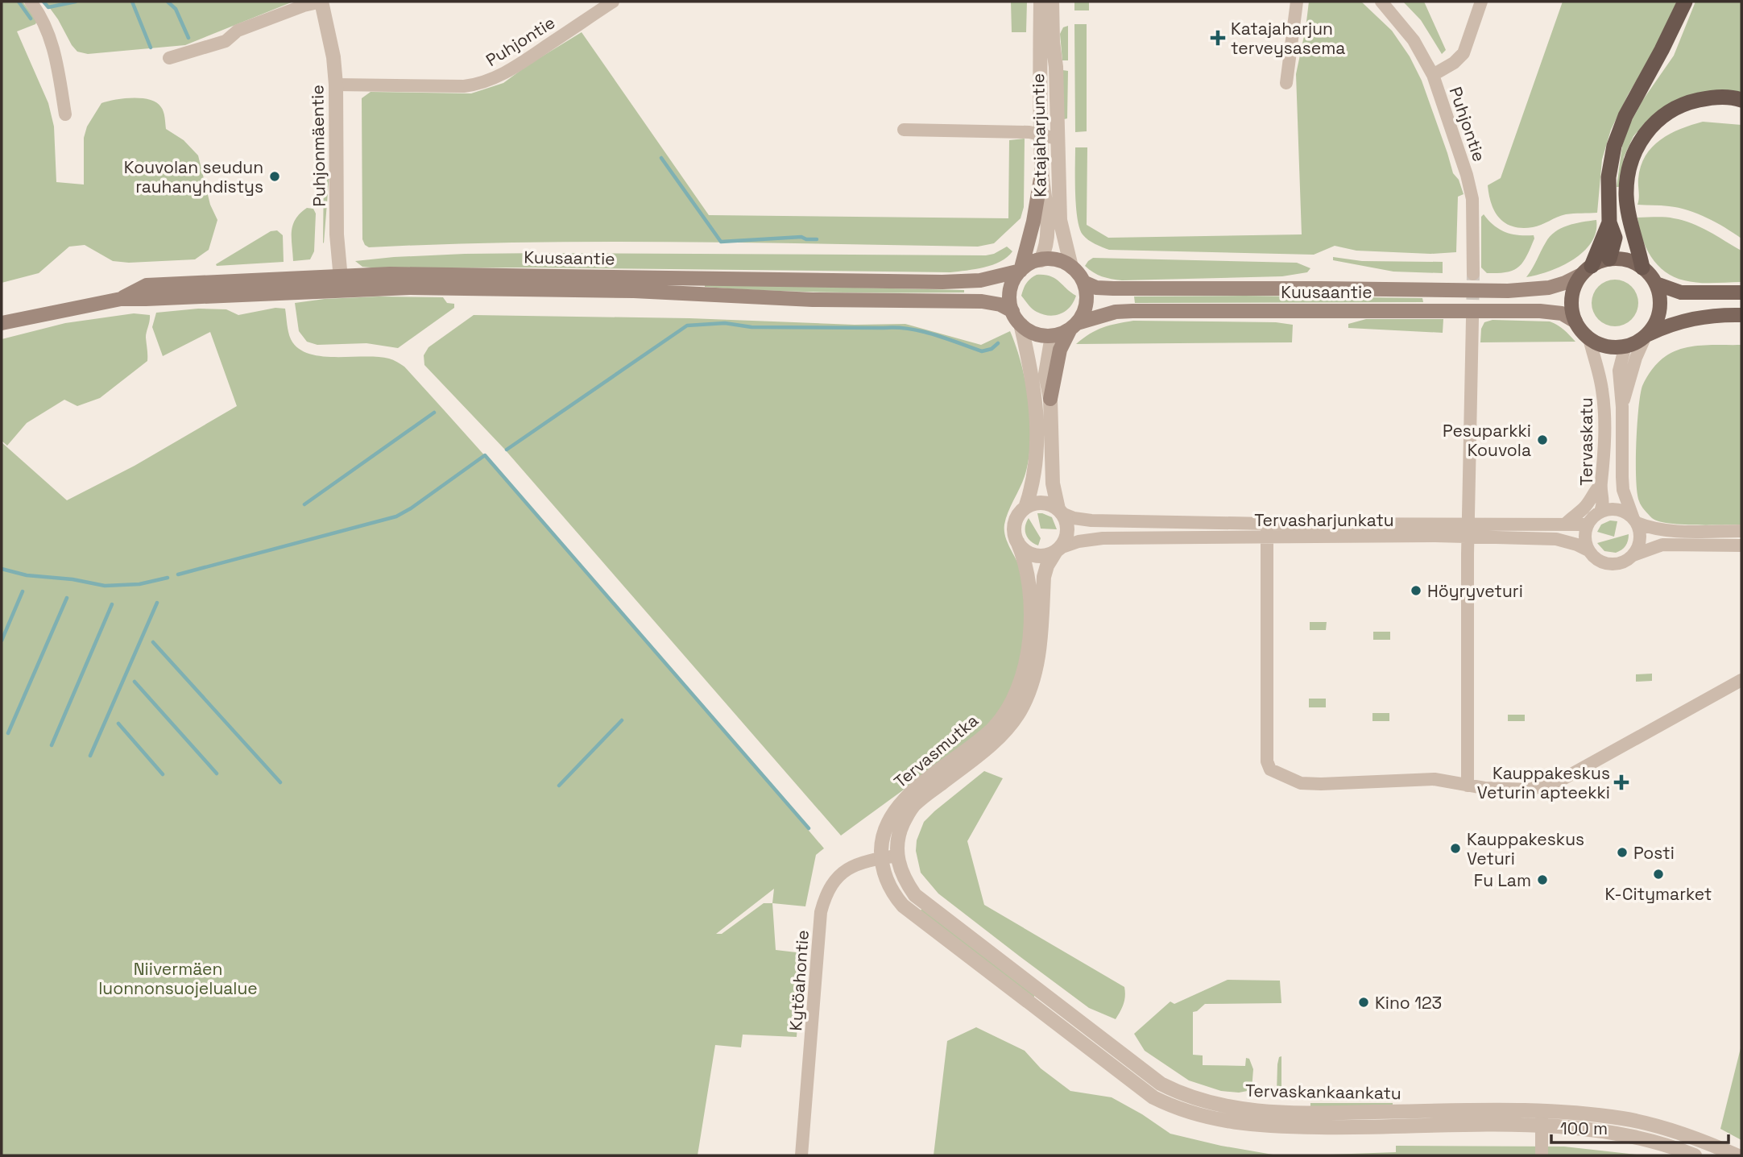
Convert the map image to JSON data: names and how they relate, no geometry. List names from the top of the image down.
{
  "streets": {
    "main road": ["Kuusaantie"],
    "street": [
      "Puhjontie",
      "Katajaharjuntie",
      "Puhjonmäentie",
      "Tervaskatu",
      "Tervasharjunkatu",
      "Tervasmutka",
      "Kytöahontie",
      "Tervaskankaankatu"
    ]
  },
  "crossings": [
    ["Puhjontie", "Puhjonmäentie"],
    ["Katajaharjuntie", "Kuusaantie"],
    ["Puhjonmäentie", "Kuusaantie"],
    ["Kuusaantie", "Tervaskatu"],
    ["Tervaskatu", "Tervasharjunkatu"],
    ["Tervasharjunkatu", "Tervasmutka"],
    ["Tervasmutka", "Kytöahontie"],
    ["Tervasmutka", "Tervaskankaankatu"],
    ["Kytöahontie", "Tervaskankaankatu"]
  ],
  "parks": ["Niivermäen luonnonsuojelualue"],
  "places": {
    "health": ["Katajaharjun terveysasema", "Kauppakeskus Veturin apteekki"],
    "other": [
      "Kouvolan seudun rauhanyhdistys",
      "Pesuparkki Kouvola",
      "Höyryveturi",
      "Kauppakeskus Veturi",
      "Posti",
      "K-Citymarket",
      "Fu Lam",
      "Kino 123"
    ]
  },
  "scale_bar": "100 m"
}
